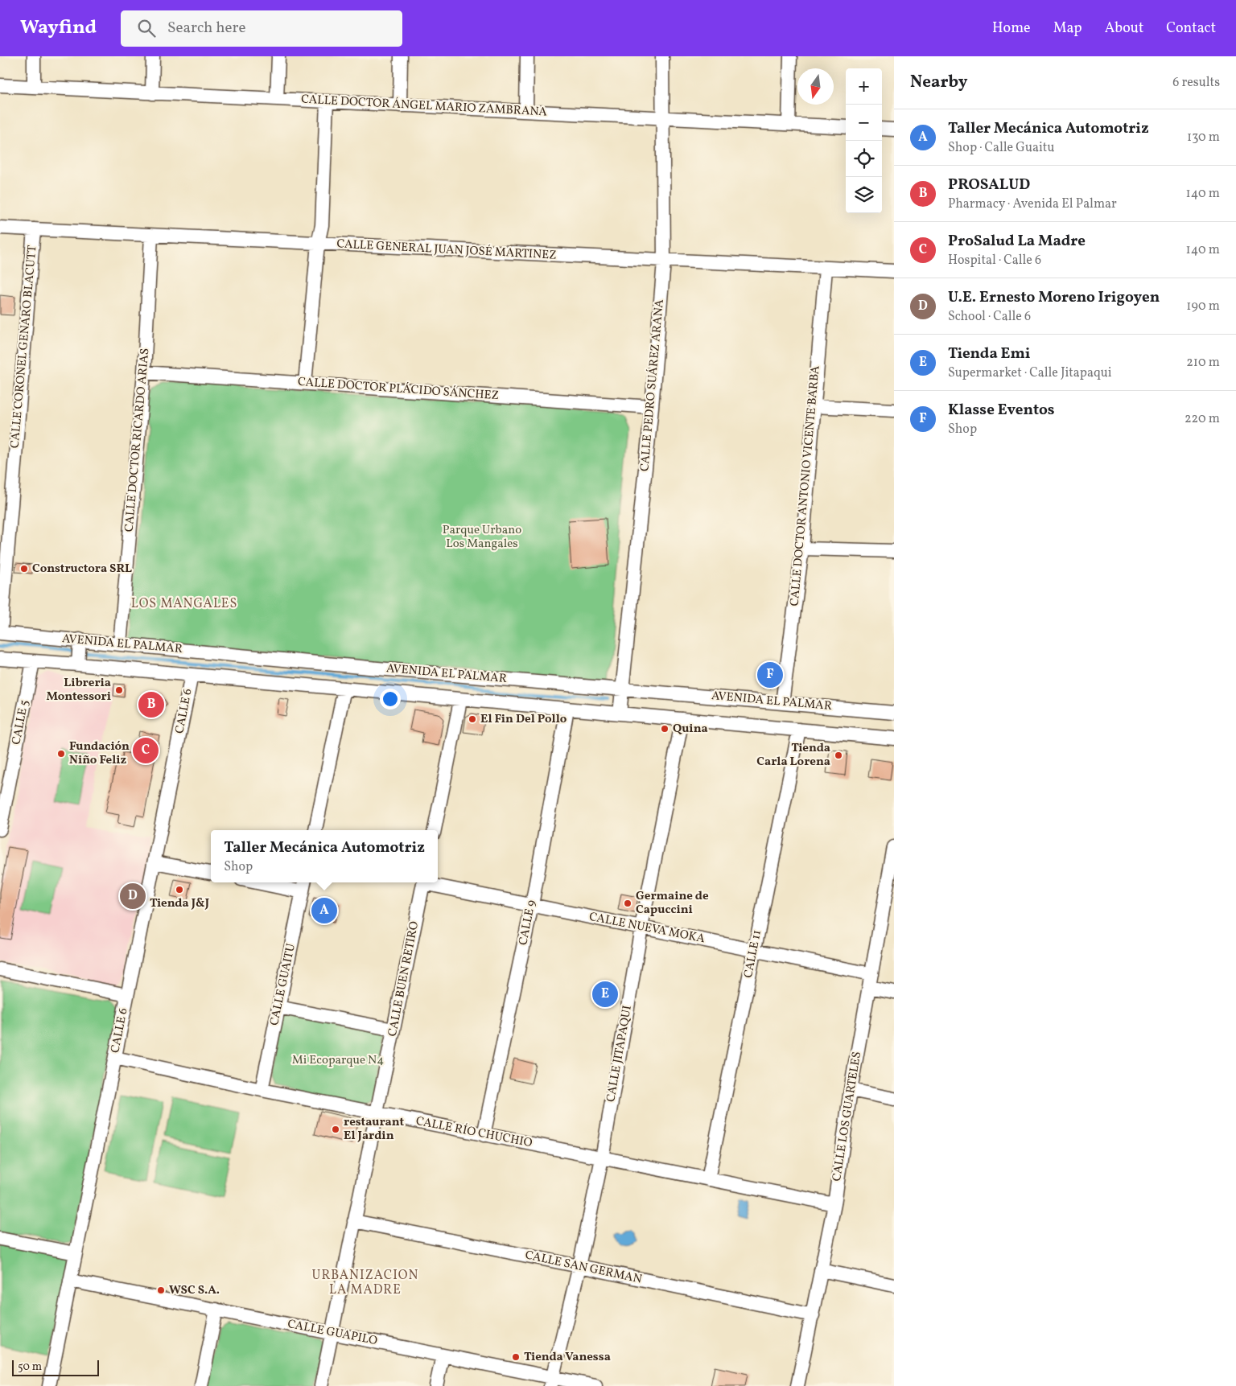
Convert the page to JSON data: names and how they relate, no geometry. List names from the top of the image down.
{
  "streets": {
    "street": [
      "CALLE DOCTOR ÁNGEL MARIO ZAMBRANA",
      "CALLE GENERAL JUAN JOSÉ MARTINEZ",
      "CALLE CORONEL GENARO BLACUTT",
      "CALLE PEDRO SUÁREZ ARANA",
      "CALLE DOCTOR PLÁCIDO SÁNCHEZ",
      "CALLE DOCTOR RICARDO ARIAS",
      "CALLE DOCTOR ANTONIO VICENTE BARBA",
      "AVENIDA EL PALMAR",
      "CALLE 6",
      "CALLE 5",
      "CALLE 9",
      "CALLE NUEVA MOKA",
      "CALLE 11",
      "CALLE BUEN RETIRO",
      "CALLE GUAITU",
      "CALLE JITAPAQUI",
      "CALLE LOS GUARTELES",
      "CALLE RÍO CHUCHIO",
      "CALLE SAN GERMAN",
      "CALLE GUAPILO"
    ]
  },
  "crossings": [
    ["CALLE DOCTOR ÁNGEL MARIO ZAMBRANA", "CALLE PEDRO SUÁREZ ARANA"],
    ["CALLE GENERAL JUAN JOSÉ MARTINEZ", "CALLE CORONEL GENARO BLACUTT"],
    ["CALLE GENERAL JUAN JOSÉ MARTINEZ", "CALLE PEDRO SUÁREZ ARANA"],
    ["CALLE GENERAL JUAN JOSÉ MARTINEZ", "CALLE DOCTOR RICARDO ARIAS"],
    ["CALLE GENERAL JUAN JOSÉ MARTINEZ", "CALLE DOCTOR ANTONIO VICENTE BARBA"],
    ["CALLE CORONEL GENARO BLACUTT", "AVENIDA EL PALMAR"],
    ["CALLE PEDRO SUÁREZ ARANA", "CALLE DOCTOR PLÁCIDO SÁNCHEZ"],
    ["CALLE PEDRO SUÁREZ ARANA", "AVENIDA EL PALMAR"],
    ["CALLE DOCTOR PLÁCIDO SÁNCHEZ", "CALLE DOCTOR RICARDO ARIAS"],
    ["CALLE DOCTOR RICARDO ARIAS", "AVENIDA EL PALMAR"],
    ["CALLE DOCTOR ANTONIO VICENTE BARBA", "AVENIDA EL PALMAR"],
    ["AVENIDA EL PALMAR", "CALLE 6"],
    ["AVENIDA EL PALMAR", "CALLE 5"],
    ["AVENIDA EL PALMAR", "CALLE 9"],
    ["AVENIDA EL PALMAR", "CALLE 11"],
    ["AVENIDA EL PALMAR", "CALLE JITAPAQUI"],
    ["CALLE 6", "CALLE RÍO CHUCHIO"],
    ["CALLE 6", "CALLE GUAPILO"],
    ["CALLE 9", "CALLE NUEVA MOKA"],
    ["CALLE 9", "CALLE RÍO CHUCHIO"],
    ["CALLE NUEVA MOKA", "CALLE 11"],
    ["CALLE NUEVA MOKA", "CALLE JITAPAQUI"],
    ["CALLE NUEVA MOKA", "CALLE LOS GUARTELES"],
    ["CALLE 11", "CALLE RÍO CHUCHIO"],
    ["CALLE BUEN RETIRO", "CALLE RÍO CHUCHIO"],
    ["CALLE BUEN RETIRO", "CALLE SAN GERMAN"],
    ["CALLE BUEN RETIRO", "CALLE GUAPILO"],
    ["CALLE GUAITU", "CALLE RÍO CHUCHIO"],
    ["CALLE JITAPAQUI", "CALLE RÍO CHUCHIO"],
    ["CALLE JITAPAQUI", "CALLE SAN GERMAN"],
    ["CALLE JITAPAQUI", "CALLE GUAPILO"],
    ["CALLE LOS GUARTELES", "CALLE RÍO CHUCHIO"],
    ["CALLE LOS GUARTELES", "CALLE SAN GERMAN"]
  ],
  "districts": ["LOS MANGALES", "URBANIZACION LA MADRE"],
  "parks": ["Parque Urbano Los Mangales", "Mi Ecoparque N4"],
  "places": [
    "Constructora SRL",
    "Libreria Montessori",
    "El Fin Del Pollo",
    "Quina",
    "Fundación Niño Feliz",
    "Tienda Carla Lorena",
    "Tienda J&J",
    "Germaine de Capuccini",
    "restaurant El Jardin",
    "WSC S.A.",
    "Tienda Vanessa"
  ],
  "scale_bar": "50 m",
  "north": "bottom",
  "page": {
    "header": "Wayfind",
    "search": "Search here",
    "nav": [
      "Home",
      "Map",
      "About",
      "Contact"
    ],
    "heading": ["Nearby", "6 results"],
    "map_buttons": ["+", "−"],
    "list": [
      {
        "mark": "A",
        "name": "Taller Mecánica Automotriz",
        "note": "Shop · Calle Guaitu",
        "value": "130 m"
      },
      {
        "mark": "B",
        "name": "PROSALUD",
        "note": "Pharmacy · Avenida El Palmar",
        "value": "140 m"
      },
      {
        "mark": "C",
        "name": "ProSalud La Madre",
        "note": "Hospital · Calle 6",
        "value": "140 m"
      },
      {
        "mark": "D",
        "name": "U.E. Ernesto Moreno Irigoyen",
        "note": "School · Calle 6",
        "value": "190 m"
      },
      {
        "mark": "E",
        "name": "Tienda Emi",
        "note": "Supermarket · Calle Jitapaqui",
        "value": "210 m"
      },
      {
        "mark": "F",
        "name": "Klasse Eventos",
        "note": "Shop",
        "value": "220 m"
      }
    ],
    "pins": [
      "F",
      "B",
      "C",
      "D",
      "A",
      "E"
    ],
    "popup": ["Taller Mecánica Automotriz", "Shop"],
    "scale": "50 m"
  }
}
